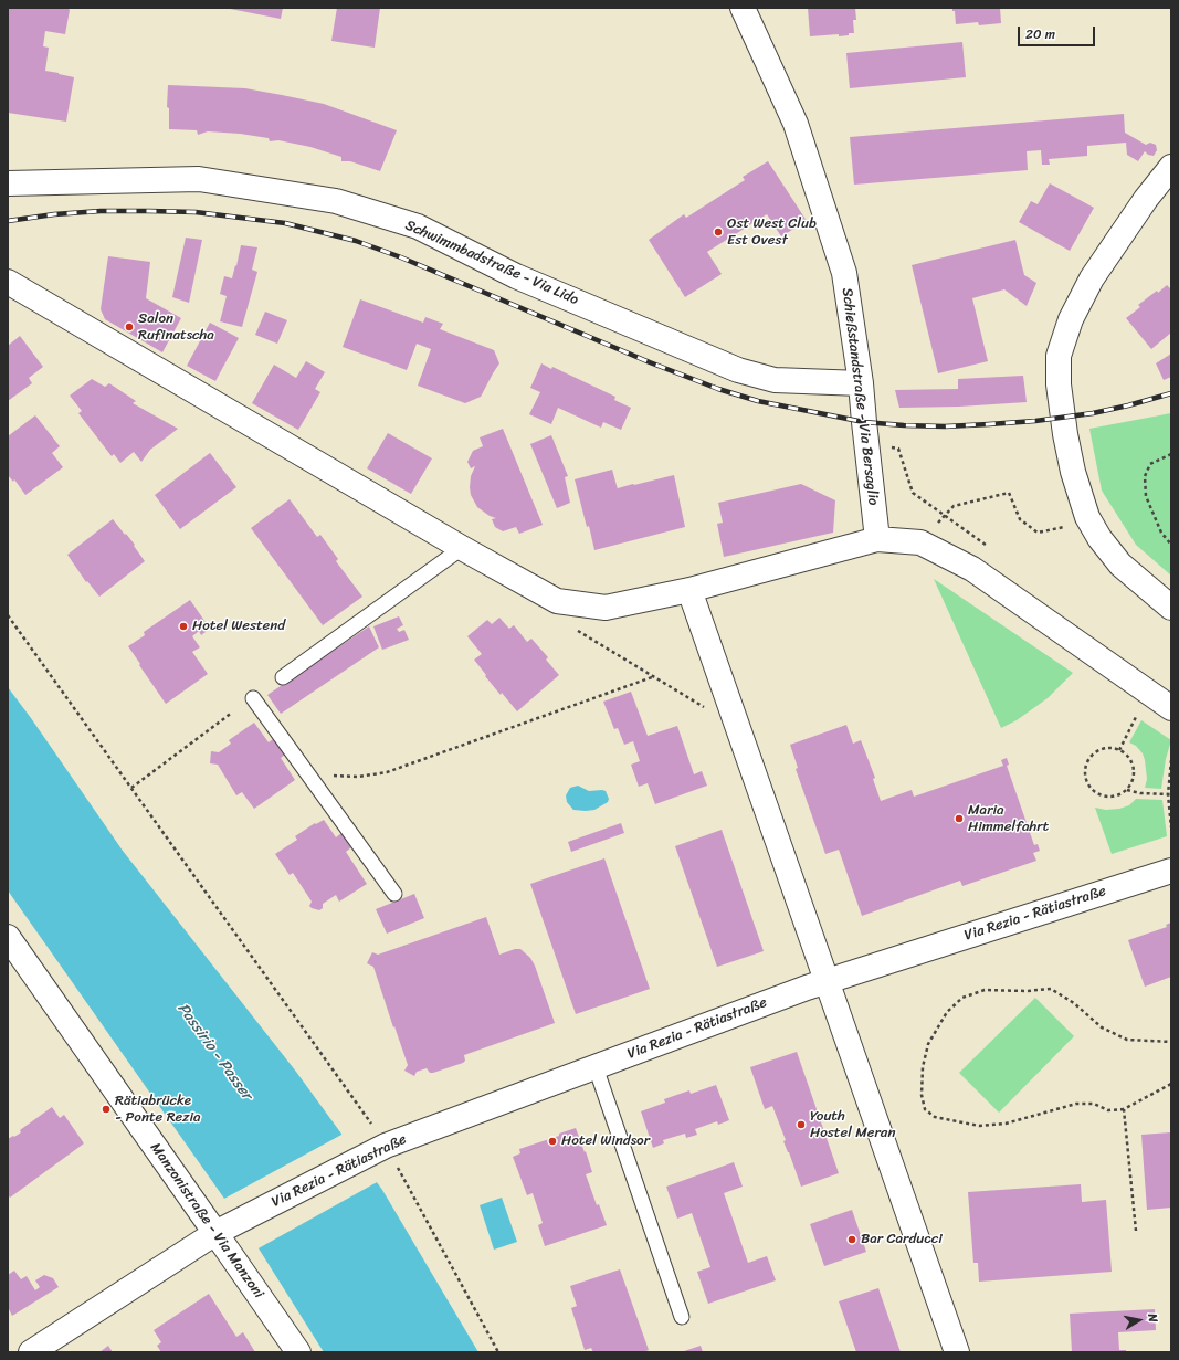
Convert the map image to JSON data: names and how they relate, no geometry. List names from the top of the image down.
{
  "streets": {
    "street": [
      "Schwimmbadstraße - Via Lido",
      "Schießstandstraße - Via Bersaglio",
      "Via Rezia - Rätiastraße",
      "Manzonistraße - Via Manzoni"
    ]
  },
  "crossings": [
    ["Schwimmbadstraße - Via Lido", "Schießstandstraße - Via Bersaglio"],
    ["Via Rezia - Rätiastraße", "Manzonistraße - Via Manzoni"]
  ],
  "water": ["Passirio - Passer"],
  "places": [
    "Ost West Club Est Ovest",
    "Salon Rufinatscha",
    "Hotel Westend",
    "Maria Himmelfahrt",
    "Rätiabrücke - Ponte Rezia",
    "Youth Hostel Meran",
    "Hotel Windsor",
    "Bar Carducci"
  ],
  "scale_bar": "20 m",
  "north": "right"
}
